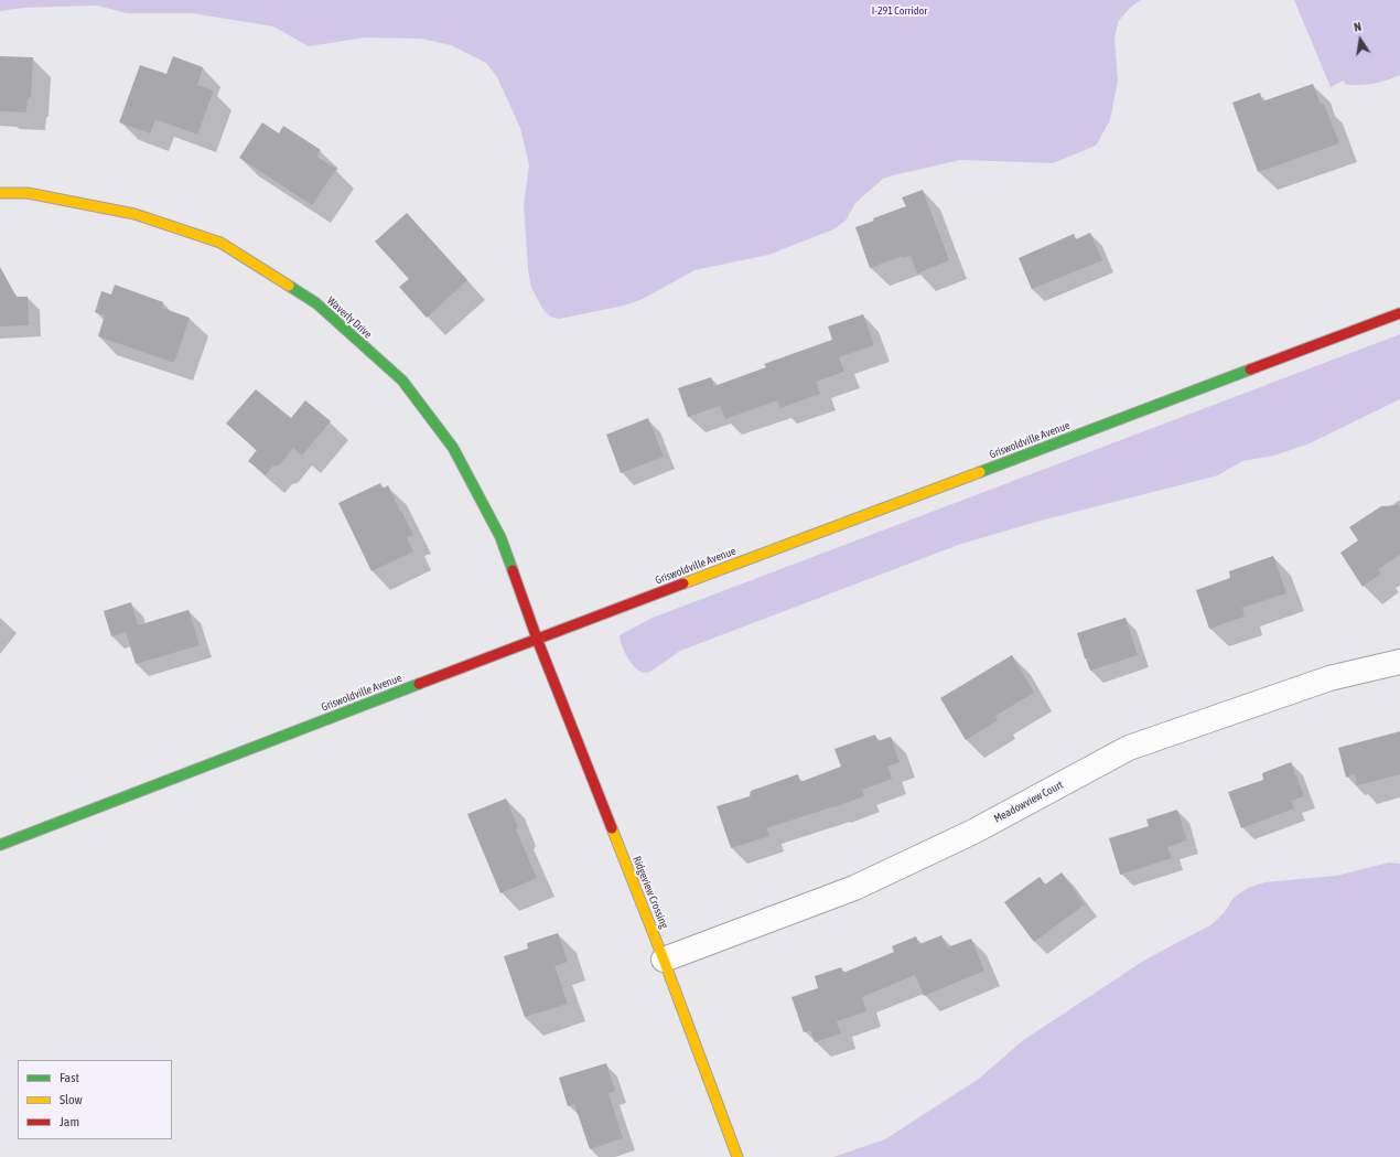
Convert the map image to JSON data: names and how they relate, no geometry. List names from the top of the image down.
{
  "streets": {
    "street": [
      "Waverly Drive",
      "Griswoldville Avenue",
      "Meadowview Court",
      "Ridgeview Crossing"
    ]
  },
  "crossings": [
    ["Waverly Drive", "Griswoldville Avenue"],
    ["Waverly Drive", "Ridgeview Crossing"],
    ["Griswoldville Avenue", "Ridgeview Crossing"],
    ["Meadowview Court", "Ridgeview Crossing"]
  ],
  "parks": ["I-291 Corridor"],
  "legend": ["Fast", "Slow", "Jam"],
  "north": "top"
}
